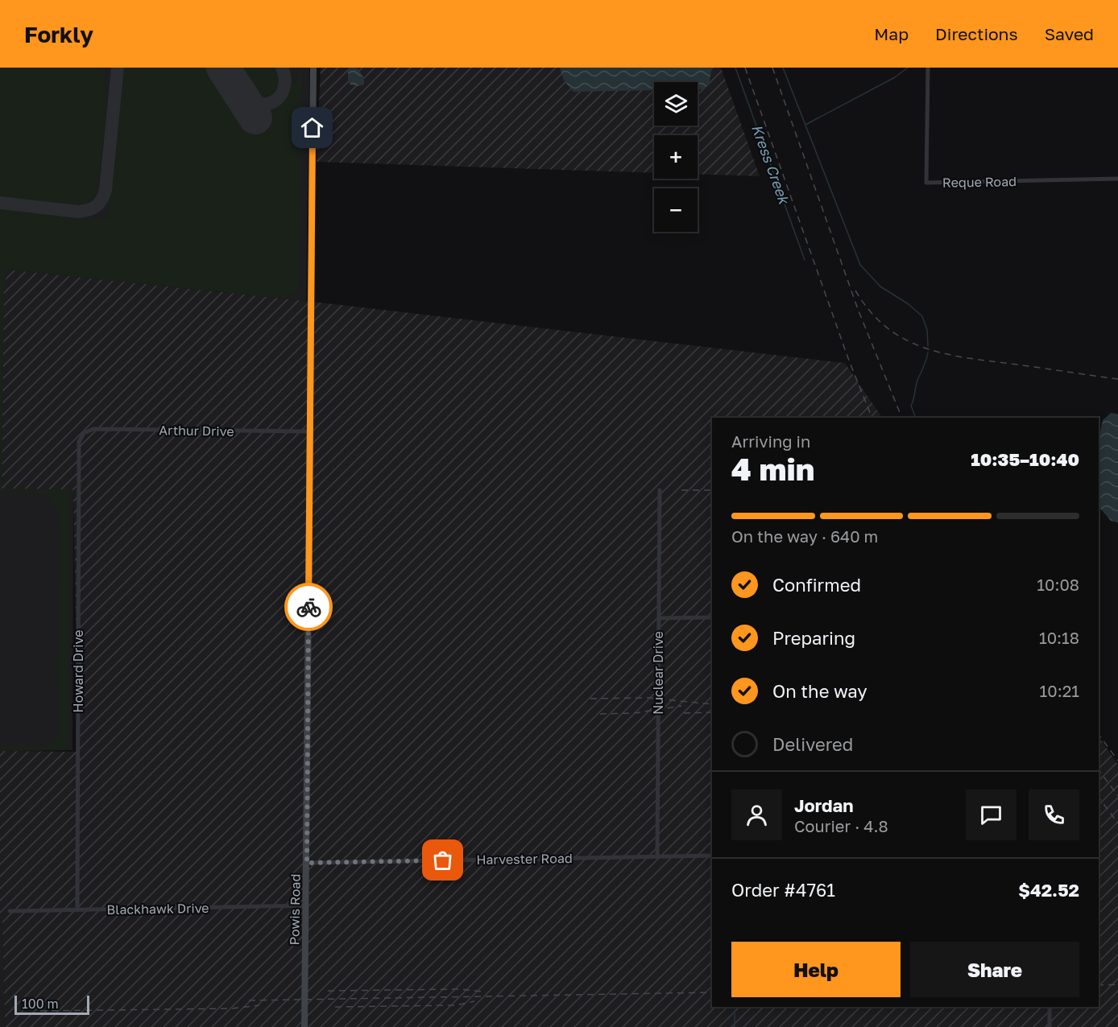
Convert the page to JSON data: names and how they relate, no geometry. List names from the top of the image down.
{
  "streets": {
    "street": [
      "Reque Road",
      "Arthur Drive",
      "Howard Drive",
      "Nuclear Drive",
      "Harvester Road",
      "Blackhawk Drive",
      "Powis Road"
    ]
  },
  "crossings": [
    ["Arthur Drive", "Howard Drive"],
    ["Arthur Drive", "Powis Road"],
    ["Howard Drive", "Blackhawk Drive"],
    ["Nuclear Drive", "Harvester Road"],
    ["Harvester Road", "Powis Road"],
    ["Blackhawk Drive", "Powis Road"]
  ],
  "water": ["Kress Creek"],
  "scale_bar": "100 m",
  "page": {
    "header": "Forkly",
    "nav": ["Map", "Directions", "Saved"],
    "map_buttons": ["+", "−"],
    "heading": ["4 min", "Arriving in", "10:35–10:40"],
    "panel": [
      "Jordan",
      "Courier · 4.8",
      "Order #4761",
      "$42.52"
    ],
    "bar": "On the way · 640 m",
    "list": [
      ["Confirmed", "10:08"],
      ["Preparing", "10:18"],
      ["On the way", "10:21"],
      "Delivered"
    ],
    "buttons": ["Help", "Share"],
    "scale": "100 m"
  }
}
